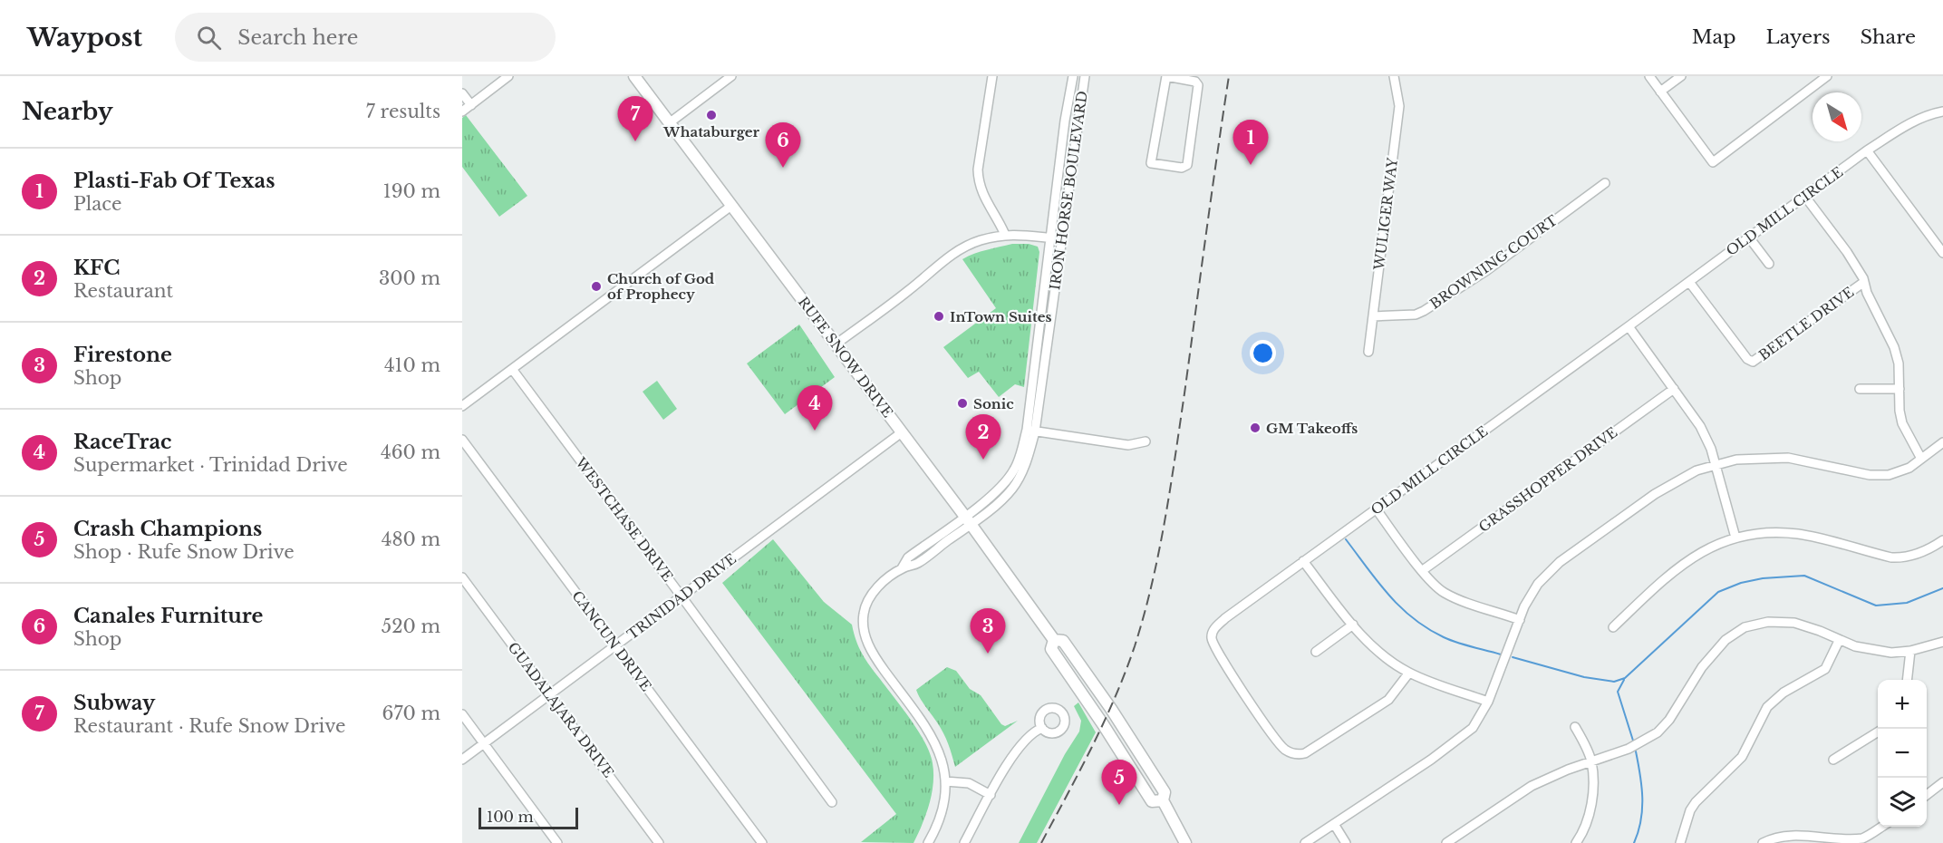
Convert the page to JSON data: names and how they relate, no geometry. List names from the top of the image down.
{
  "streets": {
    "main road": ["RUFE SNOW DRIVE"],
    "street": [
      "IRON HORSE BOULEVARD",
      "OLD MILL CIRCLE",
      "WULIGER WAY",
      "BROWNING COURT",
      "BEETLE DRIVE",
      "GRASSHOPPER DRIVE",
      "WESTCHASE DRIVE",
      "TRINIDAD DRIVE",
      "CANCUN DRIVE",
      "GUADALAJARA DRIVE"
    ]
  },
  "crossings": [
    ["IRON HORSE BOULEVARD", "RUFE SNOW DRIVE"],
    ["OLD MILL CIRCLE", "BEETLE DRIVE"],
    ["WULIGER WAY", "BROWNING COURT"],
    ["RUFE SNOW DRIVE", "TRINIDAD DRIVE"],
    ["WESTCHASE DRIVE", "TRINIDAD DRIVE"],
    ["TRINIDAD DRIVE", "CANCUN DRIVE"],
    ["TRINIDAD DRIVE", "GUADALAJARA DRIVE"]
  ],
  "places": [
    "Whataburger",
    "Church of God of Prophecy",
    "InTown Suites",
    "Sonic",
    "GM Takeoffs"
  ],
  "scale_bar": "100 m",
  "north": "bottom right",
  "page": {
    "header": "Waypost",
    "search": "Search here",
    "nav": ["Map", "Layers", "Share"],
    "heading": ["Nearby", "7 results"],
    "pins": [
      "7",
      "1",
      "6",
      "4",
      "2",
      "3",
      "5"
    ],
    "list": [
      {
        "mark": "1",
        "name": "Plasti-Fab Of Texas",
        "note": "Place",
        "value": "190 m"
      },
      {
        "mark": "2",
        "name": "KFC",
        "note": "Restaurant",
        "value": "300 m"
      },
      {
        "mark": "3",
        "name": "Firestone",
        "note": "Shop",
        "value": "410 m"
      },
      {
        "mark": "4",
        "name": "RaceTrac",
        "note": "Supermarket · Trinidad Drive",
        "value": "460 m"
      },
      {
        "mark": "5",
        "name": "Crash Champions",
        "note": "Shop · Rufe Snow Drive",
        "value": "480 m"
      },
      {
        "mark": "6",
        "name": "Canales Furniture",
        "note": "Shop",
        "value": "520 m"
      },
      {
        "mark": "7",
        "name": "Subway",
        "note": "Restaurant · Rufe Snow Drive",
        "value": "670 m"
      }
    ],
    "map_buttons": ["+", "−"],
    "scale": "100 m"
  }
}
